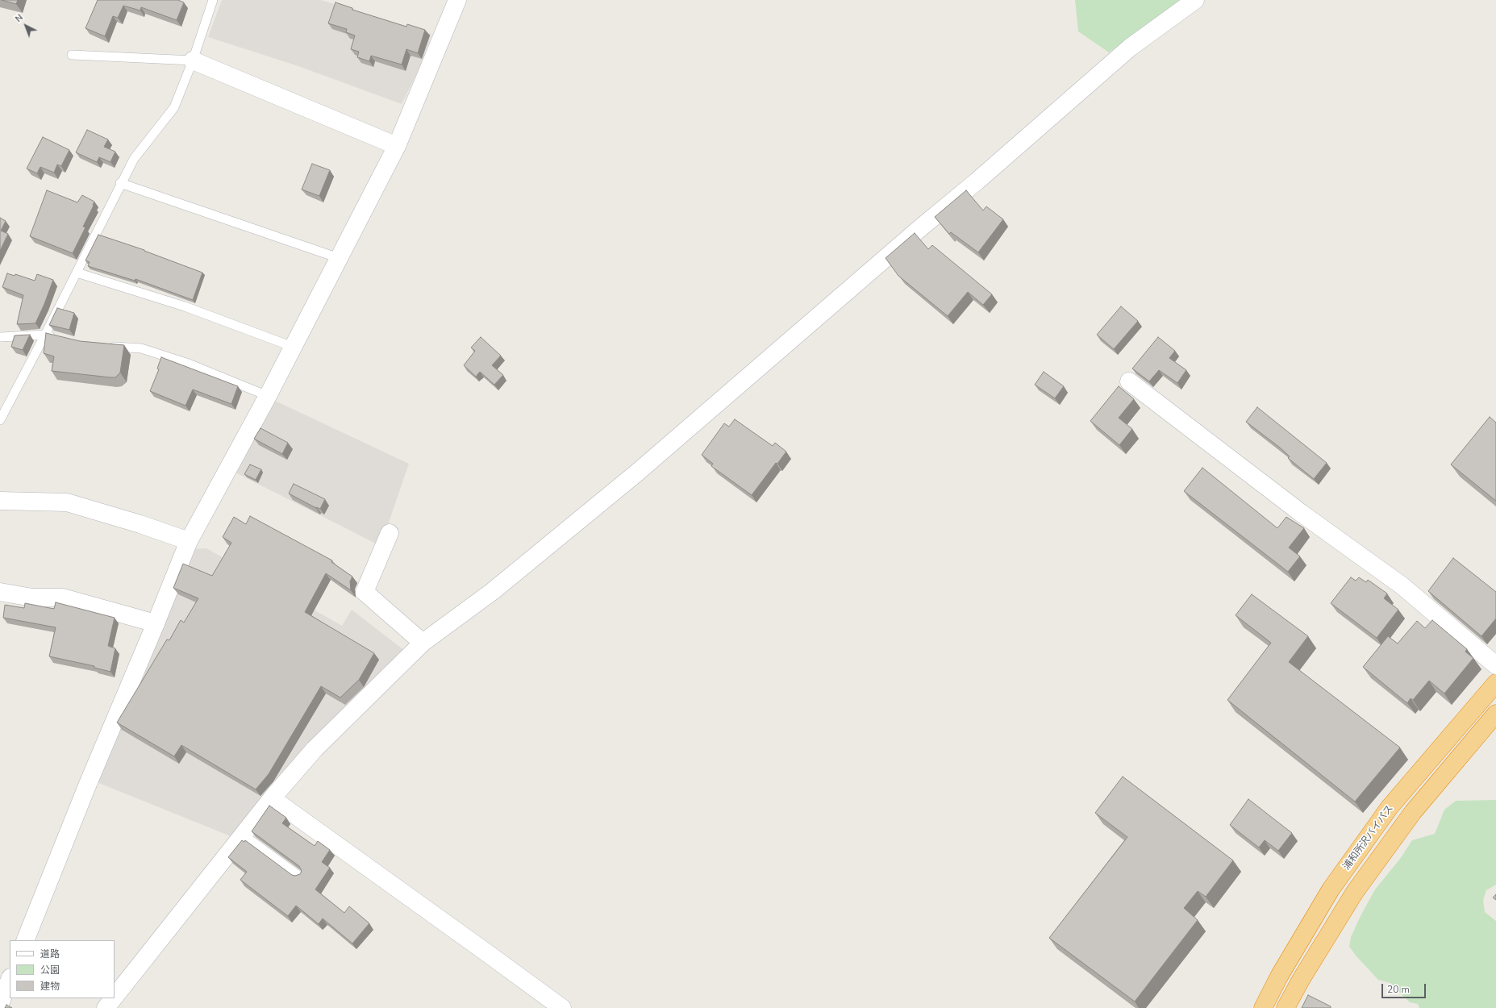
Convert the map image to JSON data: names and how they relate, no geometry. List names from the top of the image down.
{
  "streets": {
    "highway": ["浦和所沢バイパス"]
  },
  "legend": ["道路", "公園", "建物"],
  "scale_bar": "20 m",
  "north": "top left"
}
